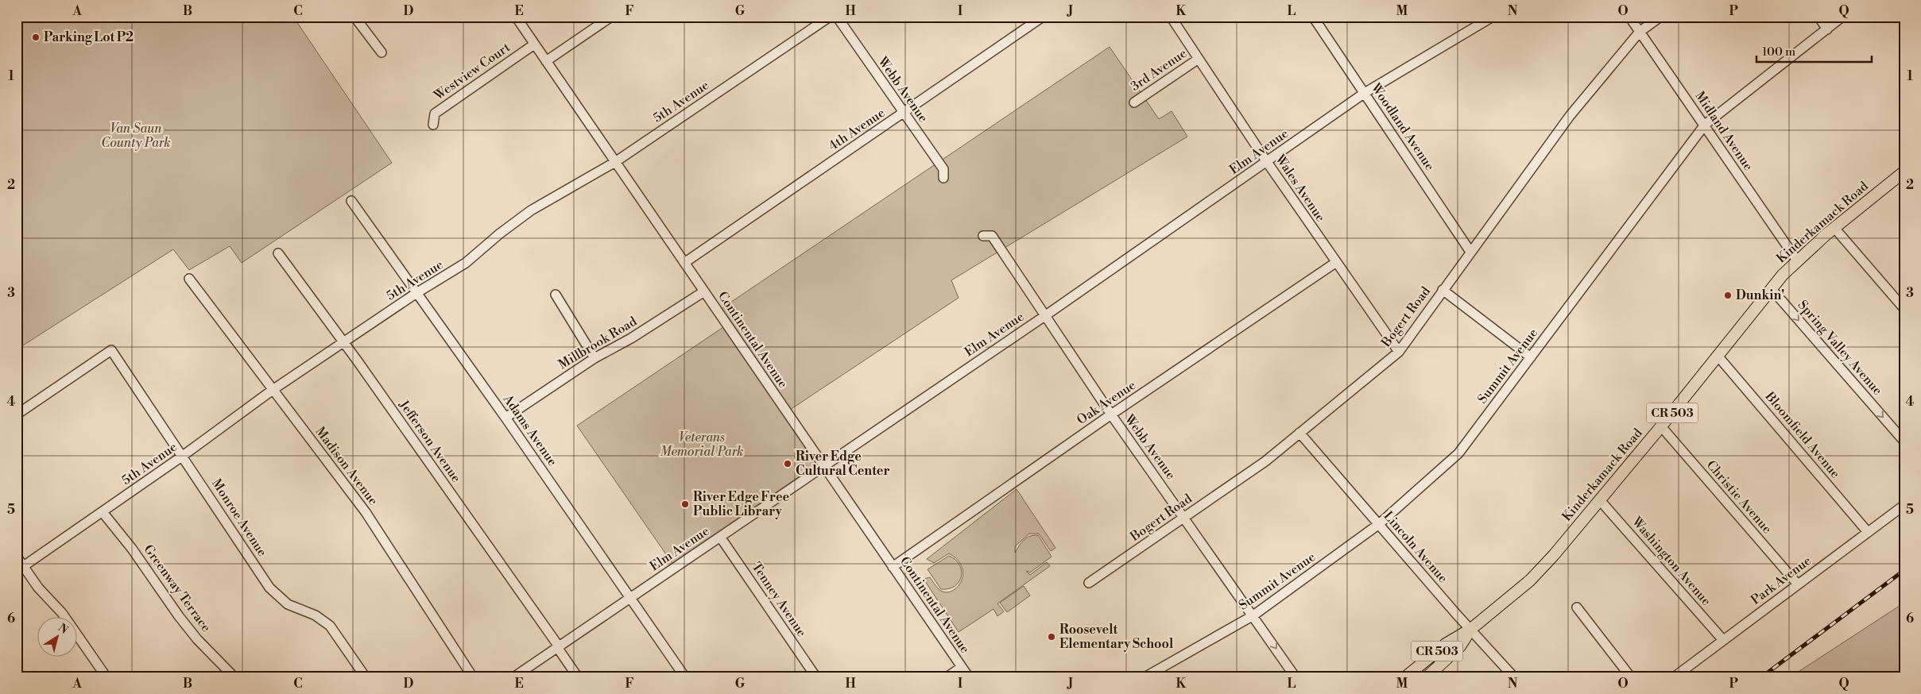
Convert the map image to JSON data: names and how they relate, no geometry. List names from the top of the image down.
{
  "streets": {
    "main road": ["Kinderkamack Road", "CR 503"],
    "street": [
      "3rd Avenue",
      "Westview Court",
      "Webb Avenue",
      "5th Avenue",
      "Woodland Avenue",
      "4th Avenue",
      "Midland Avenue",
      "Elm Avenue",
      "Wales Avenue",
      "Bogert Road",
      "Continental Avenue",
      "Millbrook Road",
      "Spring Valley Avenue",
      "Summit Avenue",
      "Oak Avenue",
      "Adams Avenue",
      "Bloomfield Avenue",
      "Jefferson Avenue",
      "Madison Avenue",
      "Christie Avenue",
      "Monroe Avenue",
      "Lincoln Avenue",
      "Washington Avenue",
      "Park Avenue",
      "Greenway Terrace",
      "Tenney Avenue"
    ]
  },
  "crossings": [
    ["3rd Avenue", "Wales Avenue"],
    ["Westview Court", "Continental Avenue"],
    ["Webb Avenue", "4th Avenue"],
    ["Webb Avenue", "Elm Avenue"],
    ["Webb Avenue", "Bogert Road"],
    ["Webb Avenue", "Summit Avenue"],
    ["Webb Avenue", "Oak Avenue"],
    ["5th Avenue", "Continental Avenue"],
    ["5th Avenue", "Adams Avenue"],
    ["5th Avenue", "Jefferson Avenue"],
    ["5th Avenue", "Madison Avenue"],
    ["5th Avenue", "Monroe Avenue"],
    ["5th Avenue", "Greenway Terrace"],
    ["Woodland Avenue", "Elm Avenue"],
    ["Woodland Avenue", "Bogert Road"],
    ["4th Avenue", "Continental Avenue"],
    ["Midland Avenue", "Kinderkamack Road"],
    ["Midland Avenue", "Bogert Road"],
    ["Midland Avenue", "Summit Avenue"],
    ["Elm Avenue", "Wales Avenue"],
    ["Elm Avenue", "Continental Avenue"],
    ["Elm Avenue", "Adams Avenue"],
    ["Elm Avenue", "Jefferson Avenue"],
    ["Elm Avenue", "Tenney Avenue"],
    ["Wales Avenue", "Bogert Road"],
    ["Wales Avenue", "Oak Avenue"],
    ["Kinderkamack Road", "Spring Valley Avenue"],
    ["Kinderkamack Road", "Bloomfield Avenue"],
    ["Kinderkamack Road", "Christie Avenue"],
    ["Kinderkamack Road", "Lincoln Avenue"],
    ["Kinderkamack Road", "Washington Avenue"],
    ["Bogert Road", "Lincoln Avenue"],
    ["Continental Avenue", "Millbrook Road"],
    ["Continental Avenue", "Oak Avenue"],
    ["Millbrook Road", "Adams Avenue"],
    ["Summit Avenue", "Lincoln Avenue"],
    ["Bloomfield Avenue", "Park Avenue"],
    ["Christie Avenue", "Park Avenue"],
    ["Washington Avenue", "Park Avenue"]
  ],
  "one_way": ["Spring Valley Avenue"],
  "parks": ["Van Saun County Park", "Veterans Memorial Park"],
  "places": [
    "Parking Lot P2",
    "Dunkin'",
    "River Edge Cultural Center",
    "River Edge Free Public Library",
    "Roosevelt Elementary School"
  ],
  "scale_bar": "100 m",
  "north": "top right",
  "grid": {
    "columns": [
      "A",
      "B",
      "C",
      "D",
      "E",
      "F",
      "G",
      "H",
      "I",
      "J",
      "K",
      "L",
      "M",
      "N",
      "O",
      "P",
      "Q"
    ],
    "rows": [
      "1",
      "2",
      "3",
      "4",
      "5",
      "6"
    ]
  }
}
